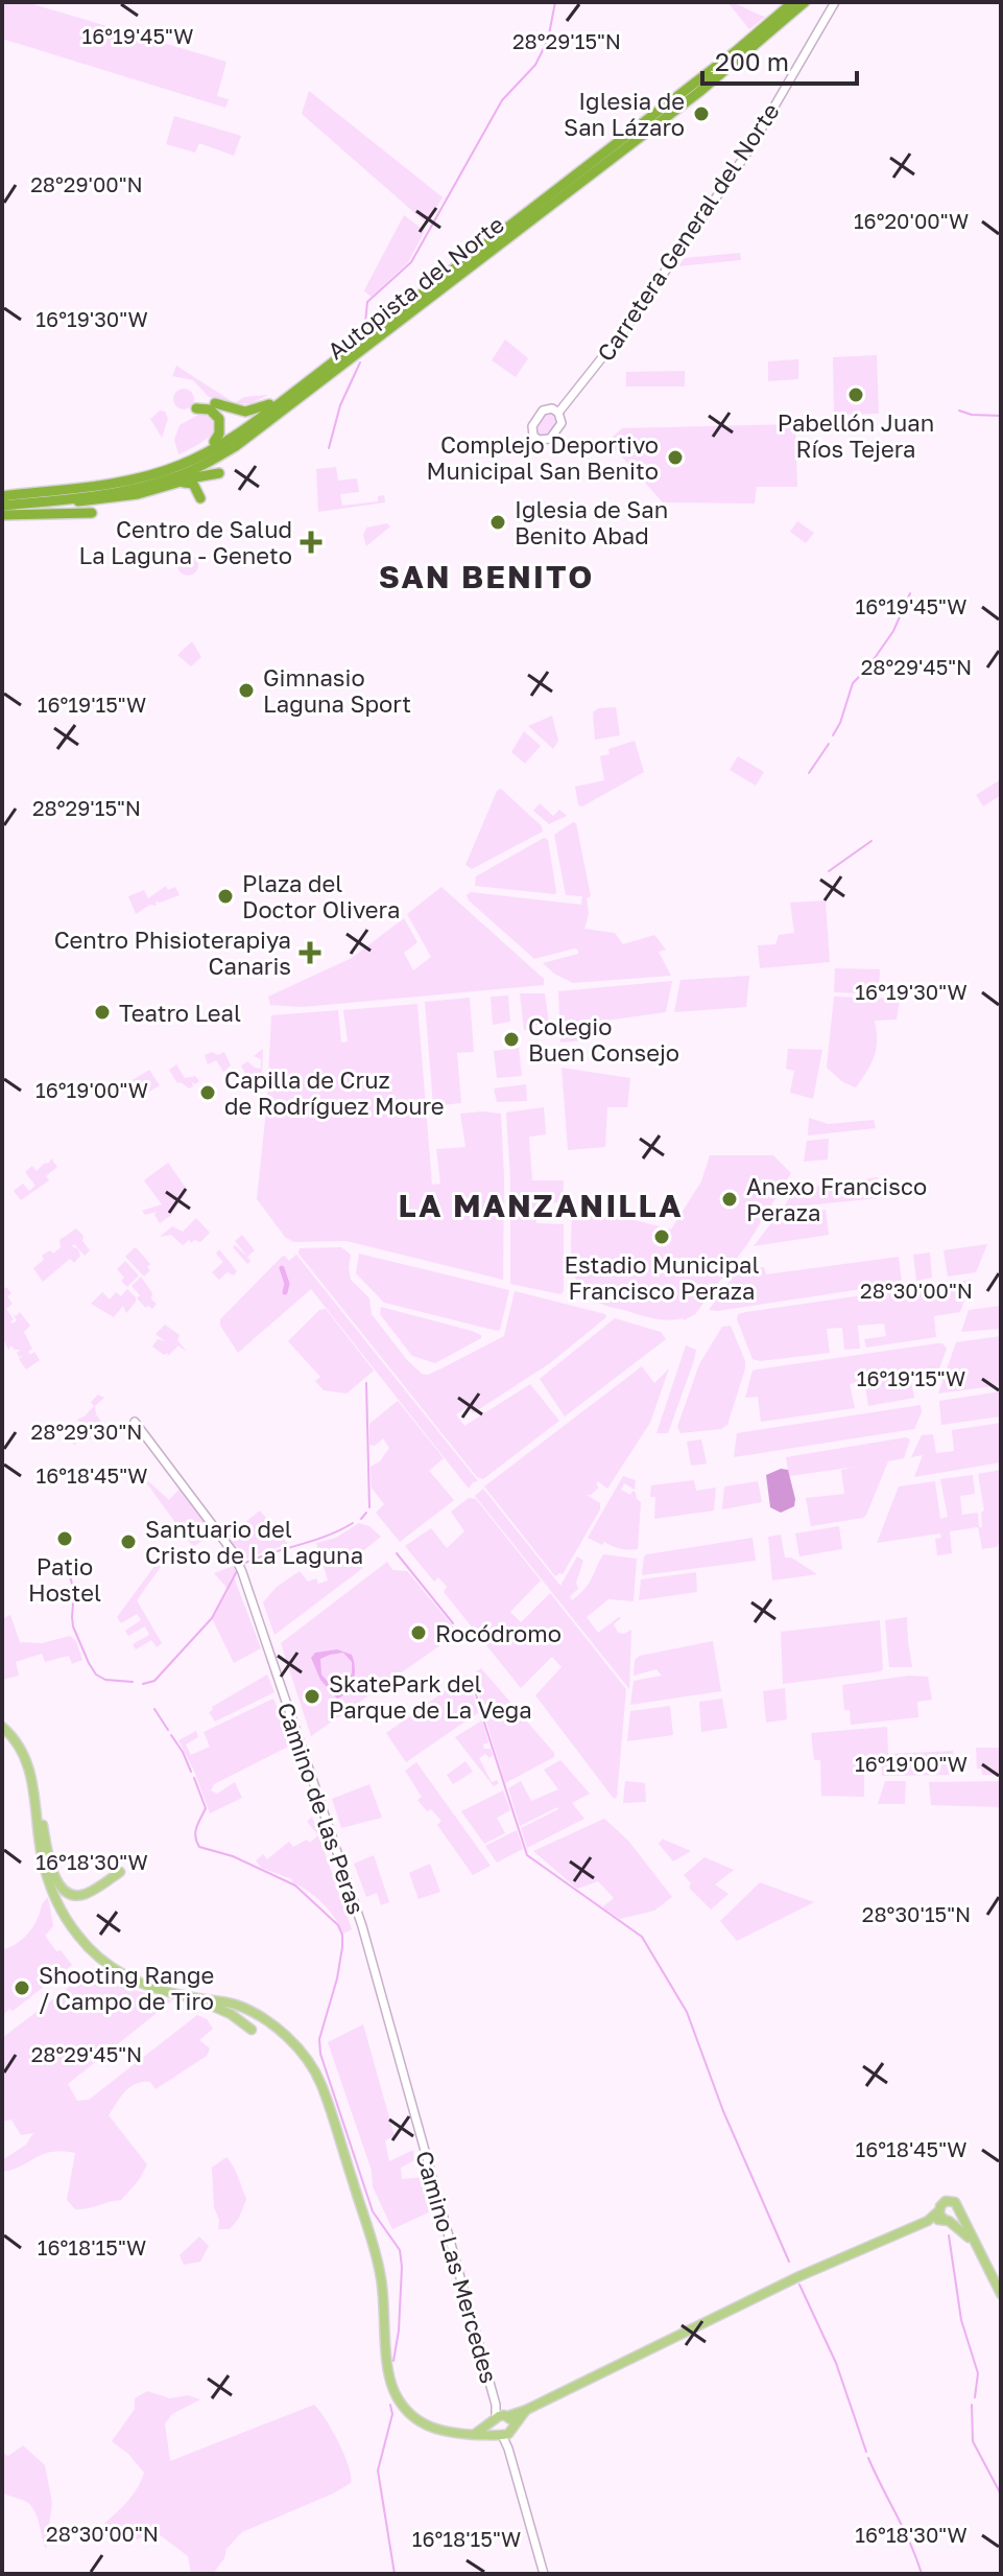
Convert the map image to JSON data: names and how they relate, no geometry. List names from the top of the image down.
{
  "streets": {
    "highway": ["Autopista del Norte"],
    "main road": ["Carretera General del Norte", "Camino de las Peras", "Camino Las Mercedes"]
  },
  "crossings": [
    ["Camino de las Peras", "Camino Las Mercedes"]
  ],
  "districts": ["SAN BENITO", "LA MANZANILLA"],
  "places": {
    "other": [
      "Iglesia de San Lázaro",
      "Pabellón Juan Ríos Tejera",
      "Complejo Deportivo Municipal San Benito",
      "Iglesia de San Benito Abad",
      "Gimnasio Laguna Sport",
      "Plaza del Doctor Olivera",
      "Teatro Leal",
      "Colegio Buen Consejo",
      "Capilla de Cruz de Rodríguez Moure",
      "Anexo Francisco Peraza",
      "Estadio Municipal Francisco Peraza",
      "Patio Hostel",
      "Santuario del Cristo de La Laguna",
      "Rocódromo",
      "SkatePark del Parque de La Vega",
      "Shooting Range / Campo de Tiro"
    ],
    "health": ["Centro de Salud La Laguna - Geneto", "Centro Phisioterapiya Canaris"]
  },
  "scale_bar": "200 m",
  "coordinates": [
    "16°19'45\"W",
    "28°29'15\"N",
    "28°29'00\"N",
    "16°20'00\"W",
    "16°19'30\"W",
    "28°29'45\"N",
    "16°19'15\"W",
    "16°19'00\"W",
    "28°30'00\"N",
    "28°29'30\"N",
    "16°18'45\"W",
    "16°18'30\"W",
    "28°30'15\"N",
    "16°18'15\"W"
  ]
}
